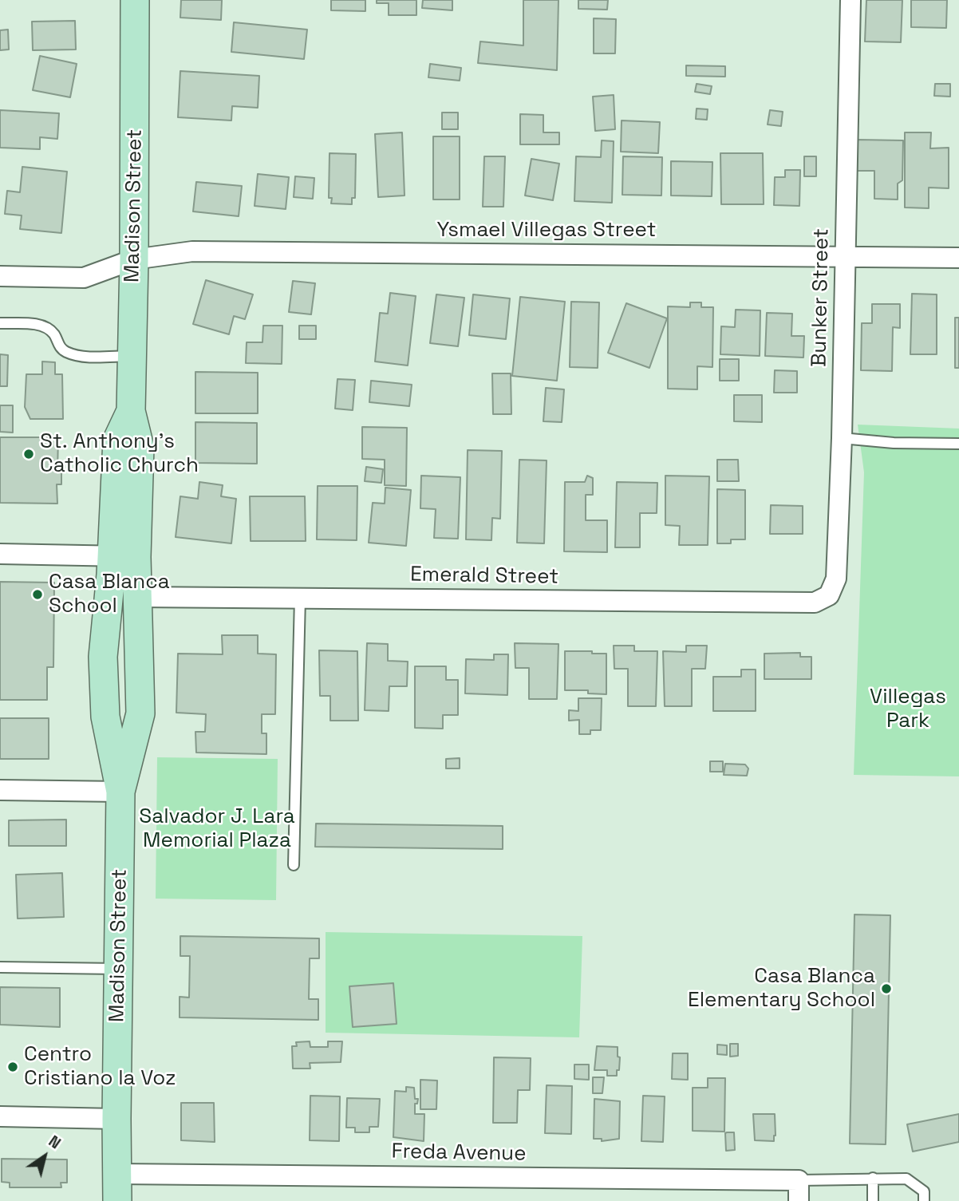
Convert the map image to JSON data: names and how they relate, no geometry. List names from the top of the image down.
{
  "streets": {
    "street": [
      "Madison Street",
      "Ysmael Villegas Street",
      "Bunker Street",
      "Emerald Street",
      "Freda Avenue"
    ]
  },
  "crossings": [
    ["Madison Street", "Ysmael Villegas Street"],
    ["Madison Street", "Emerald Street"],
    ["Madison Street", "Freda Avenue"],
    ["Ysmael Villegas Street", "Bunker Street"],
    ["Bunker Street", "Emerald Street"]
  ],
  "parks": ["Villegas Park", "Salvador J. Lara Memorial Plaza"],
  "places": [
    "St. Anthony's Catholic Church",
    "Casa Blanca School",
    "Casa Blanca Elementary School",
    "Centro Cristiano la Voz"
  ],
  "north": "top right"
}
